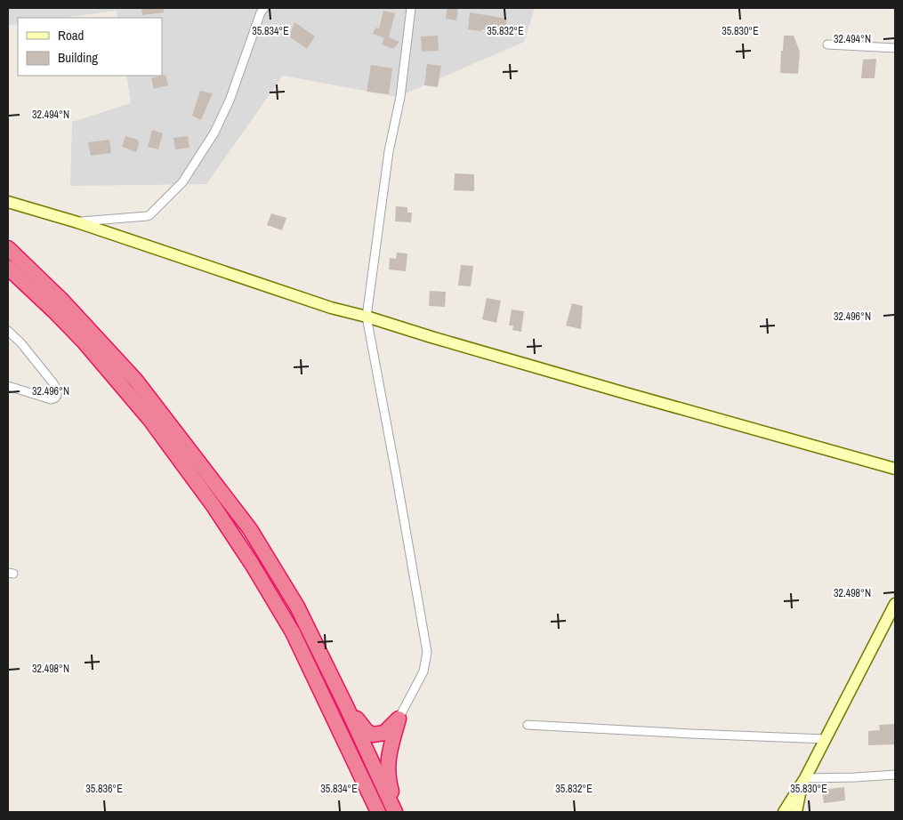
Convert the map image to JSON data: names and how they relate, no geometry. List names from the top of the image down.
{
  "legend": ["Road", "Building"],
  "coordinates": [
    "35.834°E",
    "35.832°E",
    "35.830°E",
    "32.494°N",
    "32.496°N",
    "32.498°N",
    "35.836°E"
  ]
}
